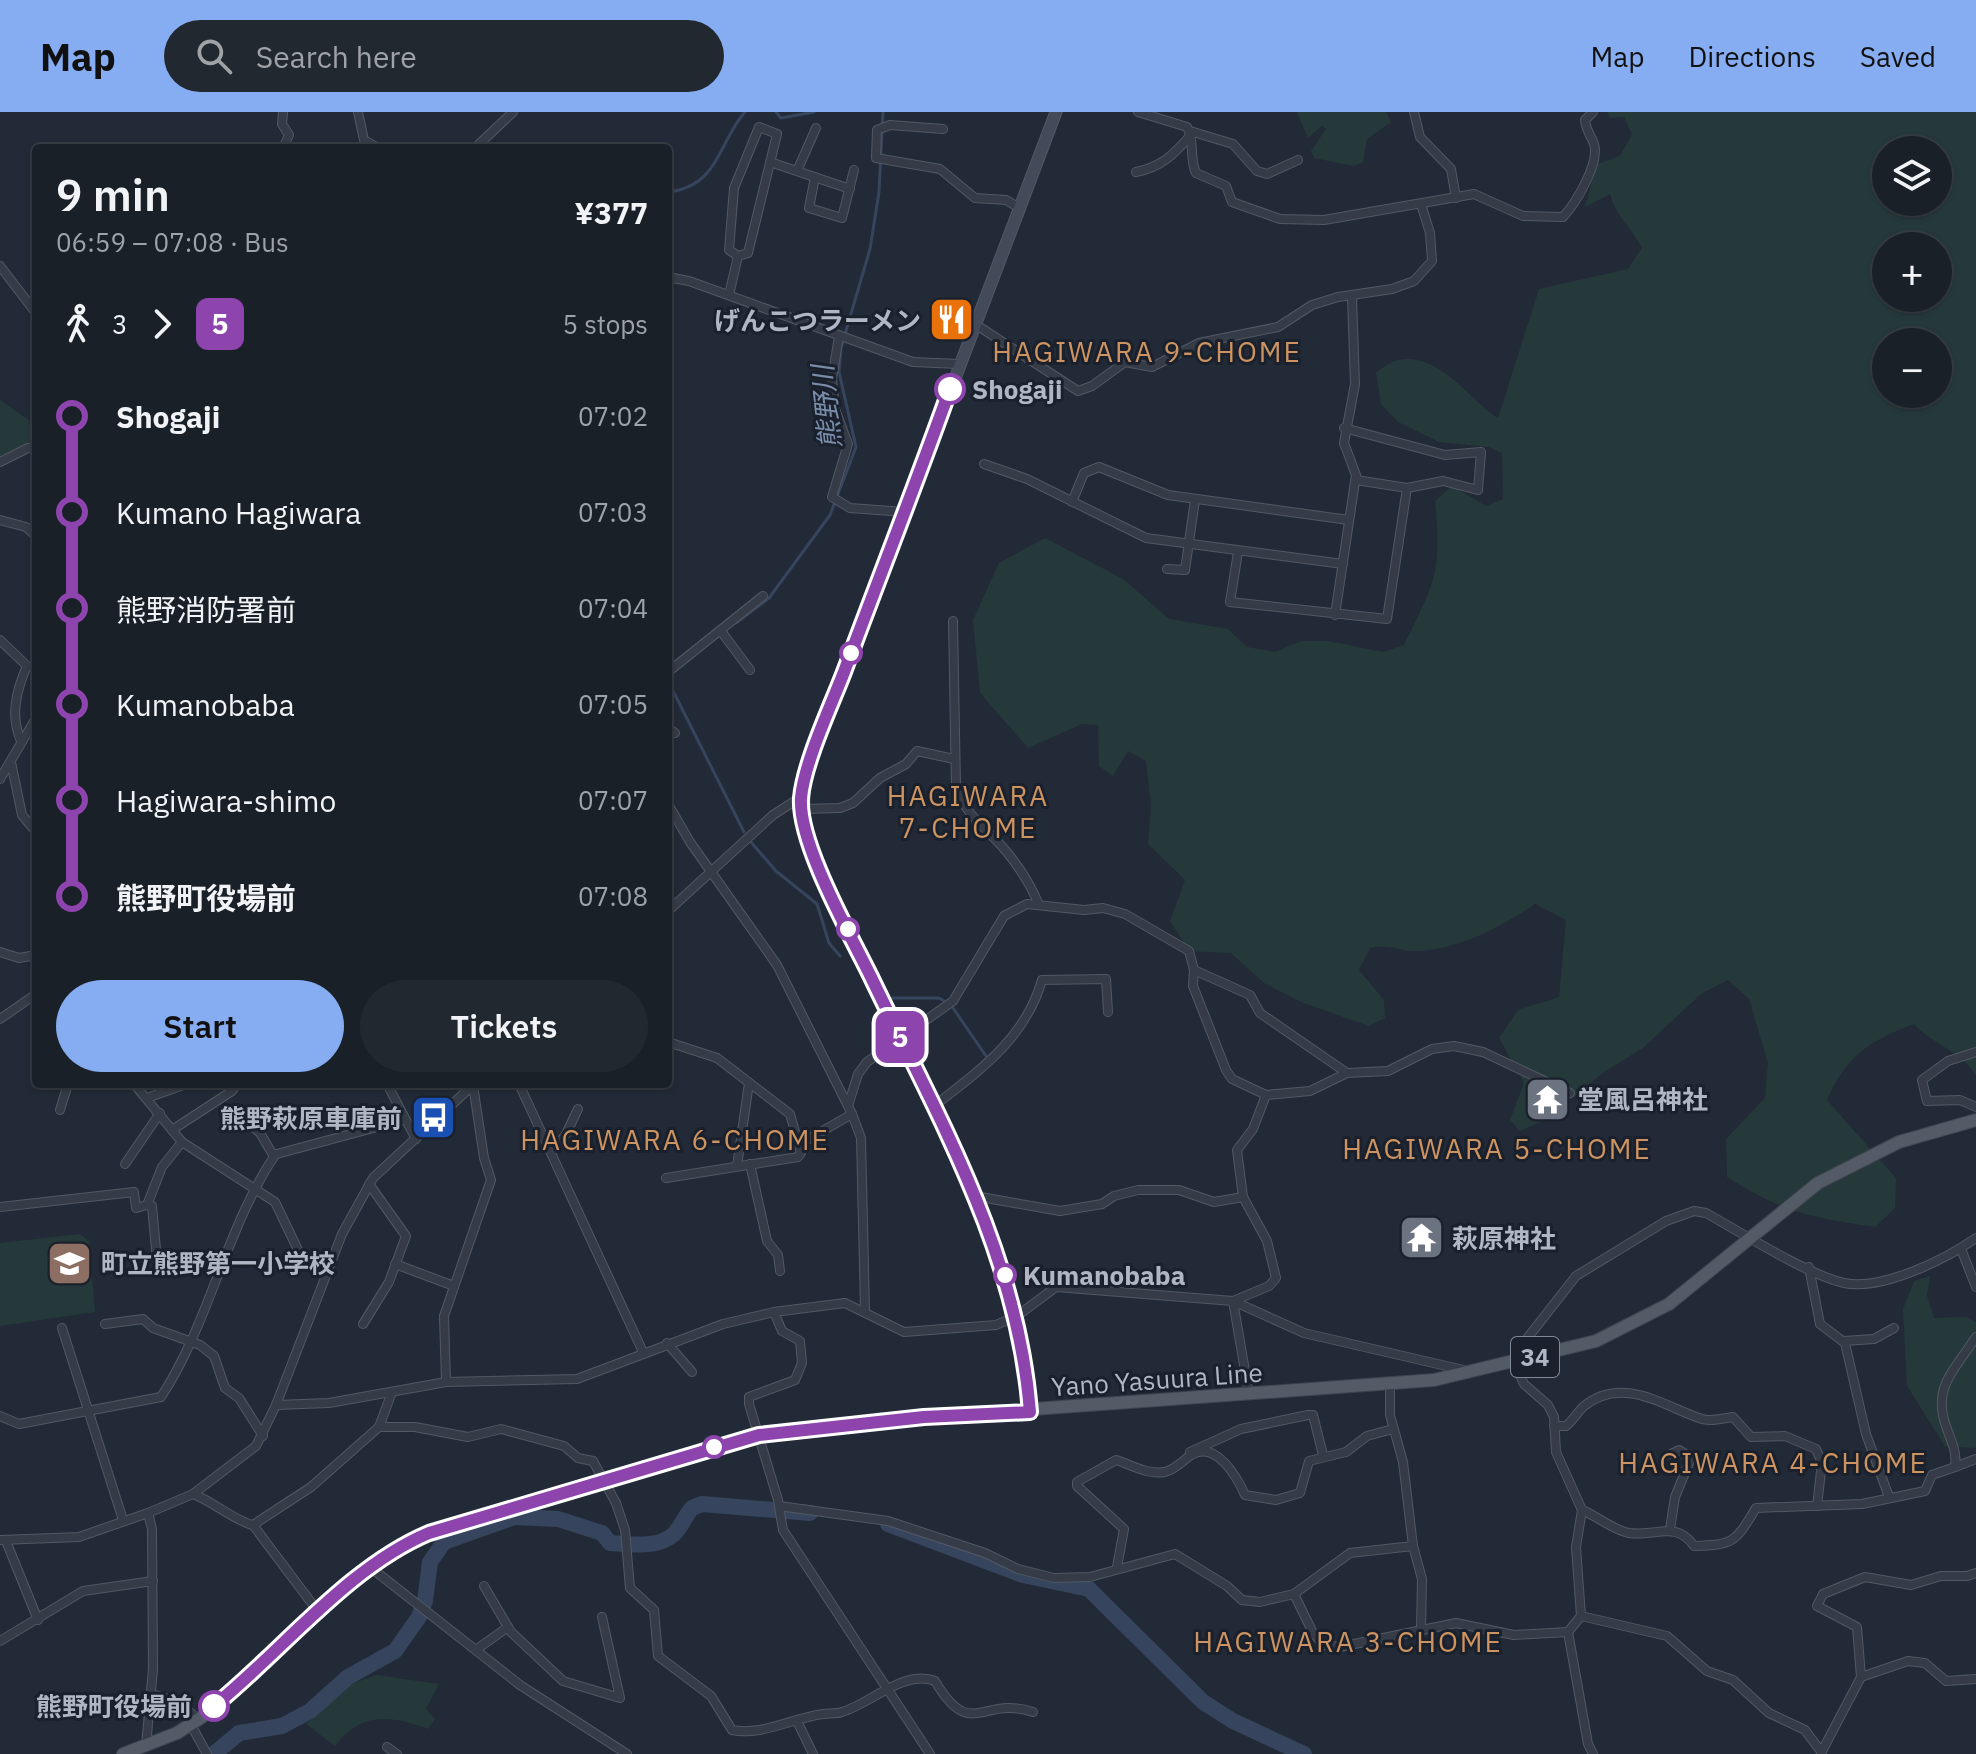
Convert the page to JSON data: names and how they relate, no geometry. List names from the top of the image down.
{
  "streets": {
    "main road": ["34", "Yano Yasuura Line"]
  },
  "districts": [
    "HAGIWARA 9-CHOME",
    "HAGIWARA 7-CHOME",
    "HAGIWARA 6-CHOME",
    "HAGIWARA 5-CHOME",
    "HAGIWARA 4-CHOME",
    "HAGIWARA 3-CHOME"
  ],
  "water": ["熊野川"],
  "places": {
    "restaurant": ["げんこつラーメン"],
    "other": ["Shogaji", "Kumanobaba", "熊野町役場前"],
    "temple": ["堂風呂神社", "萩原神社"],
    "bus stop": ["熊野萩原車庫前"],
    "school or university": ["町立熊野第一小学校"]
  },
  "lines": ["bus line 5"],
  "page": {
    "header": "Map",
    "search": "Search here",
    "nav": ["Map", "Directions", "Saved"],
    "on_map": "5",
    "map_buttons": ["+", "−"],
    "heading": ["9 min", "06:59 – 07:08 · Bus", "¥377"],
    "legs": ["3", "5", "5 stops"],
    "list": [
      {
        "name": "Shogaji",
        "value": "07:02"
      },
      {
        "name": "Kumano Hagiwara",
        "value": "07:03"
      },
      {
        "name": "熊野消防署前",
        "value": "07:04"
      },
      {
        "name": "Kumanobaba",
        "value": "07:05"
      },
      {
        "name": "Hagiwara-shimo",
        "value": "07:07"
      },
      {
        "name": "熊野町役場前",
        "value": "07:08"
      }
    ],
    "buttons": ["Start", "Tickets"]
  }
}
